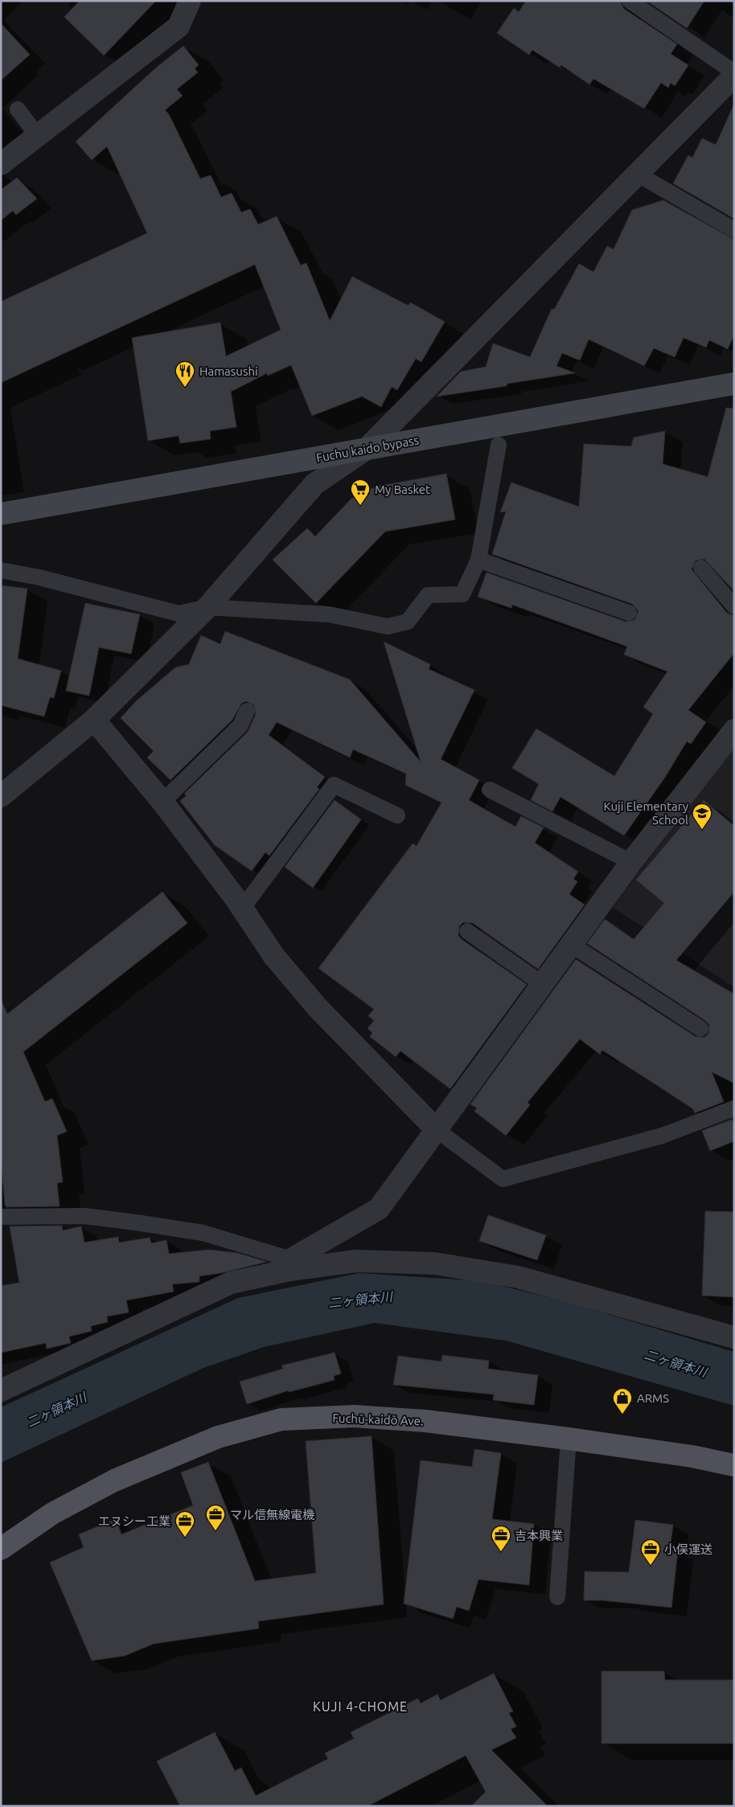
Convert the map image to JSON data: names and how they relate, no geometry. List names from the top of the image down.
{
  "streets": {
    "main road": ["Fuchū-kaidō Ave."],
    "street": ["Fuchu kaido bypass"]
  },
  "districts": ["KUJI 4-CHOME"],
  "water": ["二ヶ領本川"],
  "places": {
    "restaurant": ["Hamasushi"],
    "supermarket": ["My Basket"],
    "school or university": ["Kuji Elementary School"],
    "shop": ["ARMS"],
    "office": [
      "マル信無線電機",
      "エヌシー工業",
      "吉本興業",
      "小俣運送"
    ]
  }
}
